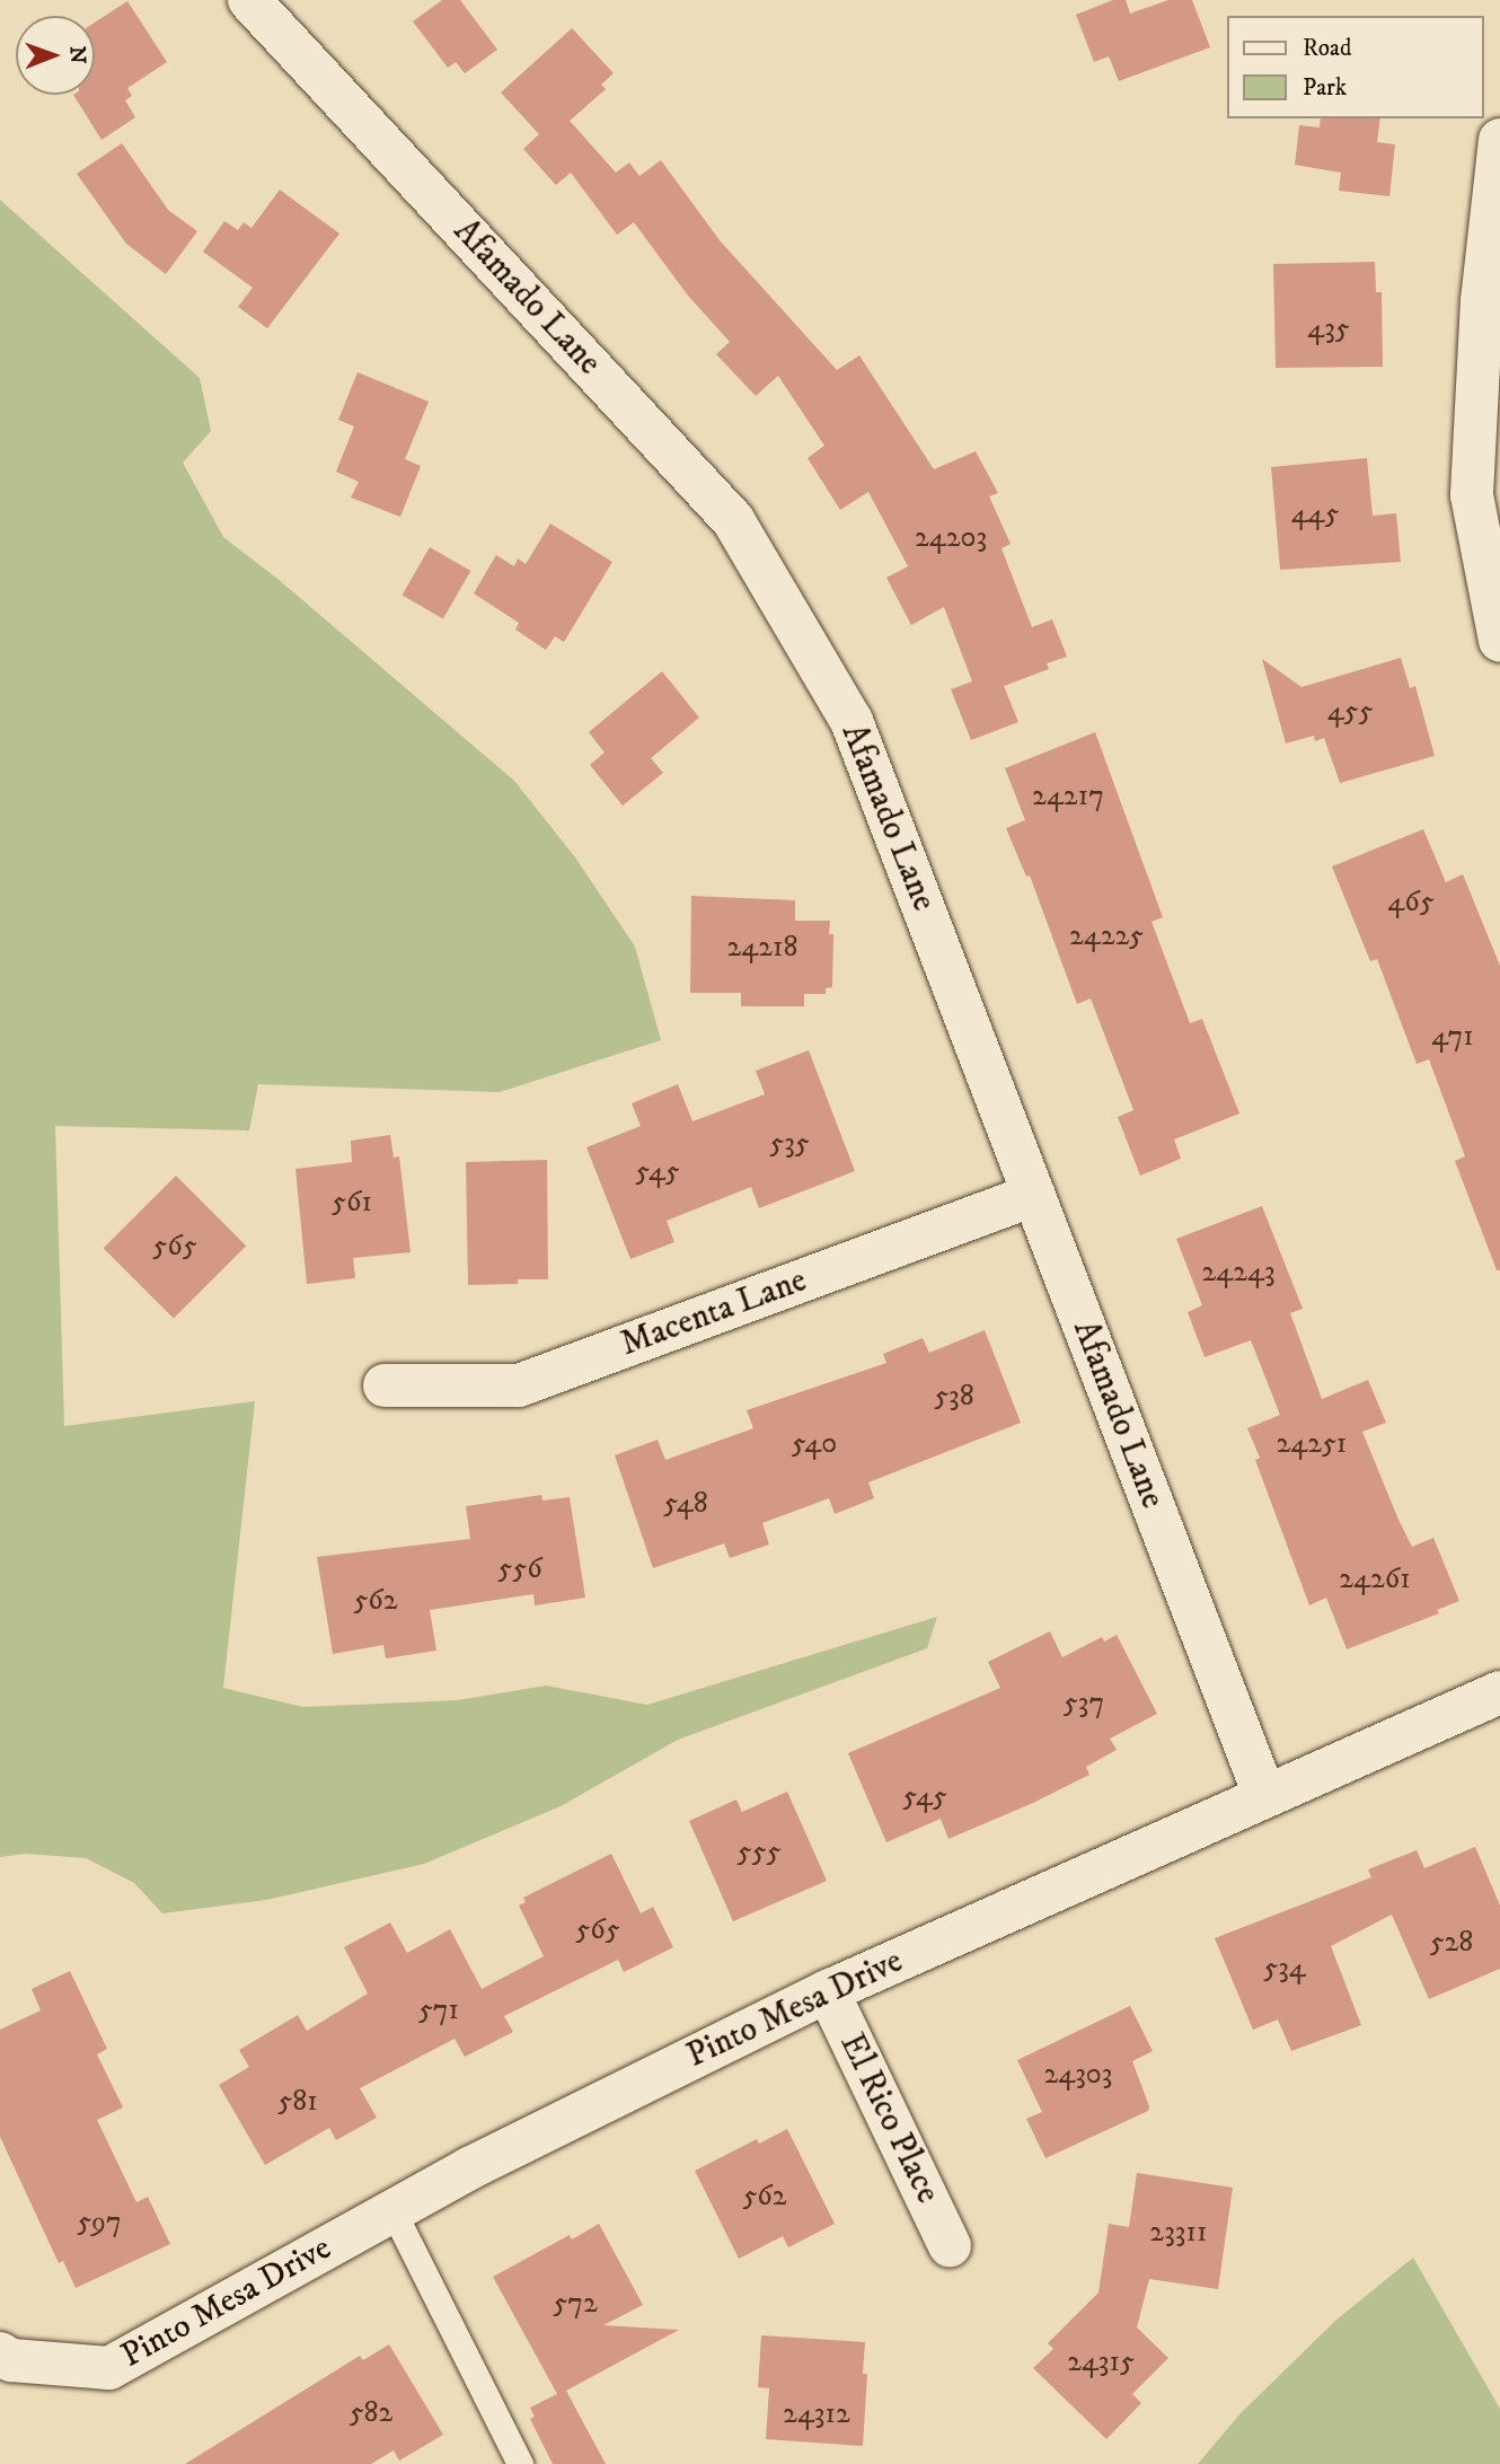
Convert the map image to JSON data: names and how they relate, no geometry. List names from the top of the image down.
{
  "streets": {
    "street": [
      "Afamado Lane",
      "Macenta Lane",
      "Pinto Mesa Drive",
      "El Rico Place"
    ]
  },
  "crossings": [
    ["Afamado Lane", "Macenta Lane"],
    ["Afamado Lane", "Pinto Mesa Drive"],
    ["Pinto Mesa Drive", "El Rico Place"]
  ],
  "house_numbers": [
    "435",
    "445",
    "24203",
    "455",
    "24217",
    "465",
    "24225",
    "24218",
    "471",
    "535",
    "545",
    "561",
    "565",
    "24243",
    "538",
    "540",
    "24251",
    "548",
    "556",
    "24261",
    "562",
    "537",
    "545",
    "555",
    "565",
    "528",
    "534",
    "571",
    "24303",
    "581",
    "562",
    "597",
    "23311",
    "572",
    "24315",
    "582",
    "24312"
  ],
  "legend": ["Road", "Park"],
  "north": "right"
}
